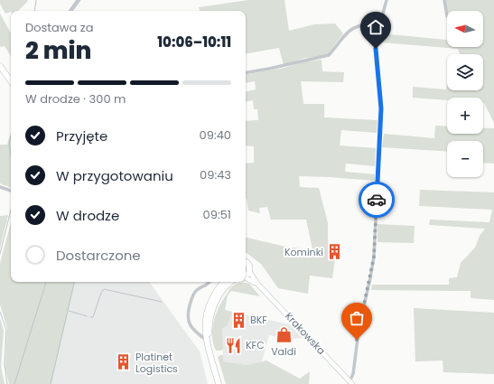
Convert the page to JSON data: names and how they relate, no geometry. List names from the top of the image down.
{
  "streets": {
    "main road": ["Krakowska"]
  },
  "places": {
    "building": ["Kominki", "BKF", "Platinet Logistics"],
    "shop": ["Valdi"],
    "restaurant": ["KFC"]
  },
  "north": "left",
  "page": {
    "map_buttons": ["+", "−"],
    "heading": ["2 min", "Dostawa za", "10:06–10:11"],
    "bar": "W drodze · 300 m",
    "list": [
      ["Przyjęte", "09:40"],
      ["W przygotowaniu", "09:43"],
      ["W drodze", "09:51"],
      "Dostarczone"
    ]
  }
}
